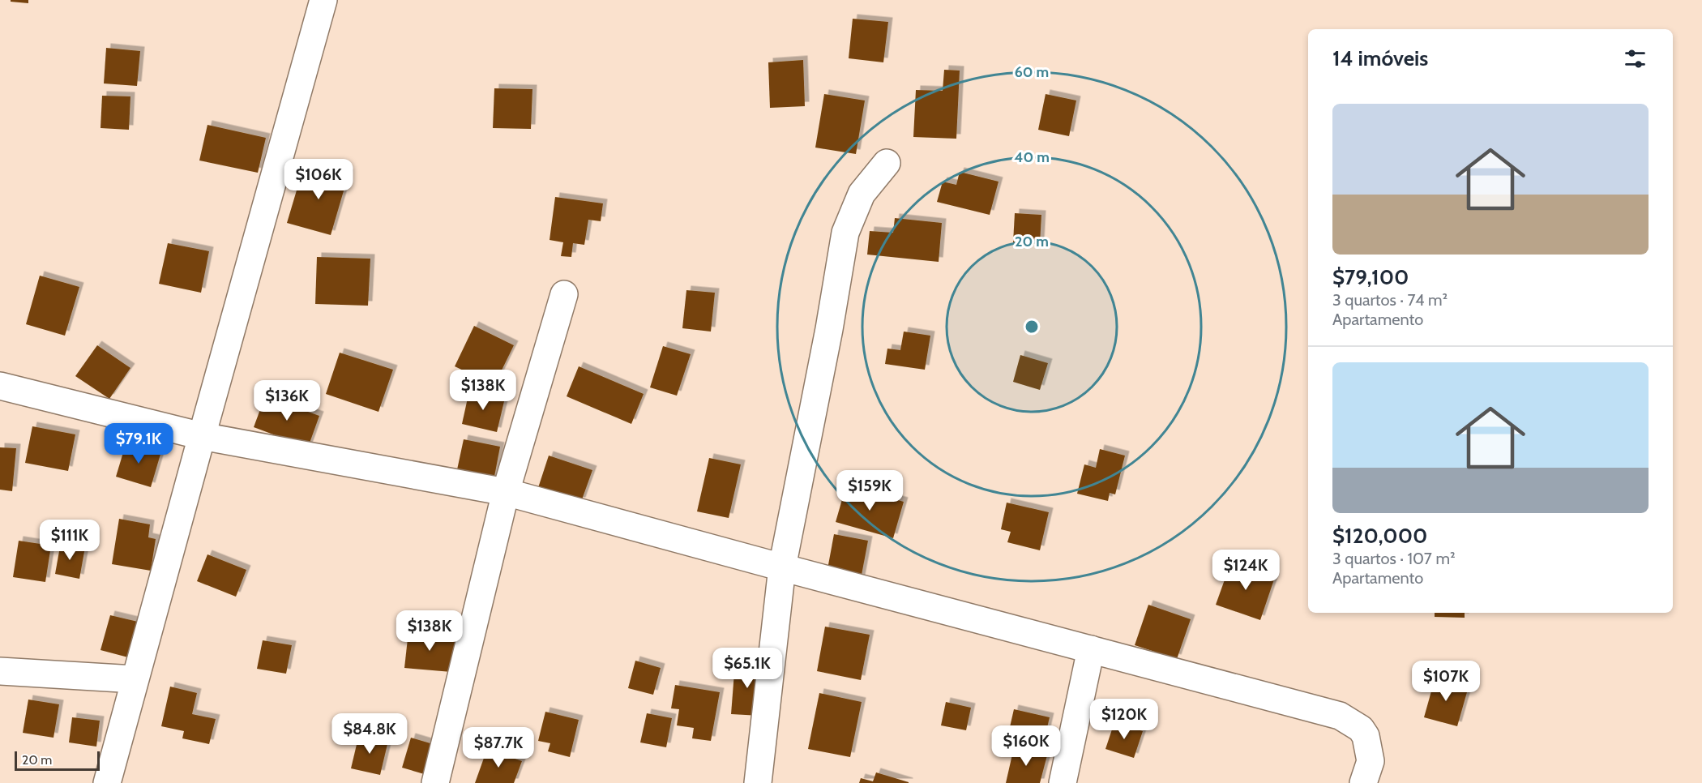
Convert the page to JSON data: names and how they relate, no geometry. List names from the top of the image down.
{
  "scale_bar": "20 m",
  "page": {
    "heading": "14 imóveis",
    "list": [
      {
        "name": "$79,100",
        "note": "3 quartos · 74 m² · Apartamento"
      },
      {
        "name": "$120,000",
        "note": "3 quartos · 107 m² · Apartamento"
      }
    ],
    "price": [
      "$106K",
      "$138K",
      "$136K",
      "$79.1K",
      "$159K",
      "$111K",
      "$124K",
      "$138K",
      "$65.1K",
      "$107K",
      "$120K",
      "$84.8K",
      "$160K",
      "$87.7K"
    ],
    "scale": "20 m"
  },
  "rings": ["60 m", "40 m", "20 m"]
}
